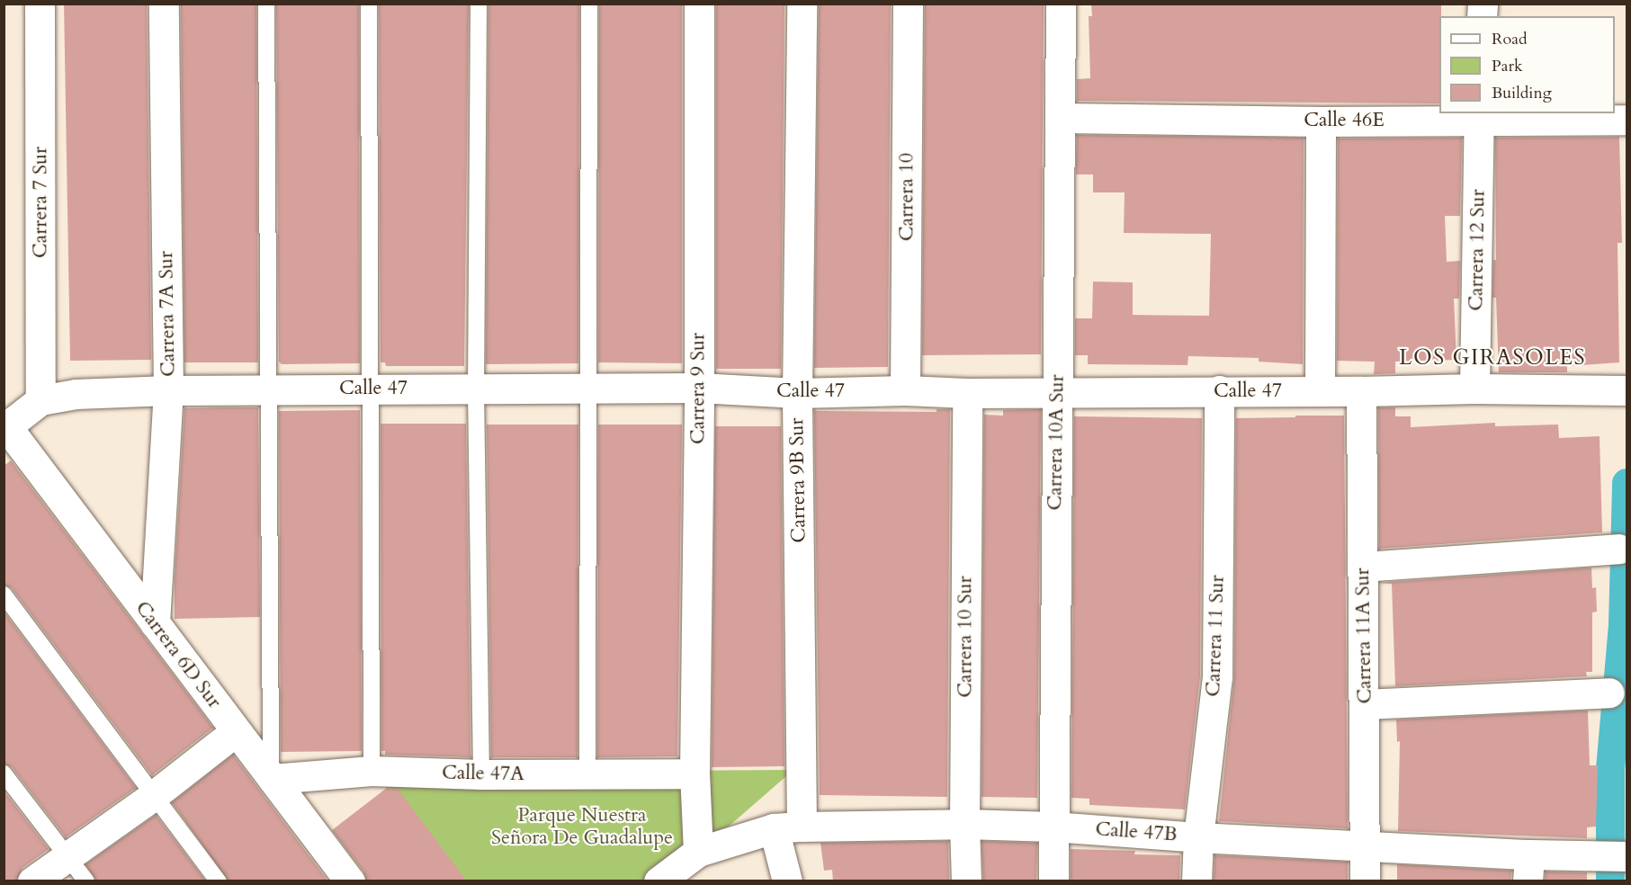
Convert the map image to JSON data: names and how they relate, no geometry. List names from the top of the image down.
{
  "streets": {
    "street": [
      "Calle 46E",
      "Carrera 10",
      "Carrera 7 Sur",
      "Carrera 12 Sur",
      "Carrera 7A Sur",
      "Calle 47",
      "Carrera 9 Sur",
      "Carrera 10A Sur",
      "Carrera 9B Sur",
      "Carrera 11 Sur",
      "Carrera 11A Sur",
      "Carrera 10 Sur",
      "Carrera 6D Sur",
      "Calle 47A",
      "Calle 47B"
    ]
  },
  "crossings": [
    ["Calle 46E", "Carrera 12 Sur"],
    ["Calle 46E", "Carrera 10A Sur"],
    ["Carrera 10", "Calle 47"],
    ["Carrera 7 Sur", "Calle 47"],
    ["Carrera 12 Sur", "Calle 47"],
    ["Carrera 7A Sur", "Calle 47"],
    ["Carrera 7A Sur", "Carrera 6D Sur"],
    ["Calle 47", "Carrera 9 Sur"],
    ["Calle 47", "Carrera 10A Sur"],
    ["Calle 47", "Carrera 9B Sur"],
    ["Calle 47", "Carrera 11 Sur"],
    ["Calle 47", "Carrera 11A Sur"],
    ["Calle 47", "Carrera 10 Sur"],
    ["Calle 47", "Carrera 6D Sur"],
    ["Carrera 9 Sur", "Calle 47A"],
    ["Carrera 9 Sur", "Calle 47B"],
    ["Carrera 10A Sur", "Calle 47B"],
    ["Carrera 9B Sur", "Calle 47B"],
    ["Carrera 11 Sur", "Calle 47B"],
    ["Carrera 11A Sur", "Calle 47B"],
    ["Carrera 10 Sur", "Calle 47B"],
    ["Carrera 6D Sur", "Calle 47A"]
  ],
  "districts": ["LOS GIRASOLES"],
  "parks": ["Parque Nuestra Señora De Guadalupe"],
  "legend": ["Road", "Park", "Building"]
}
